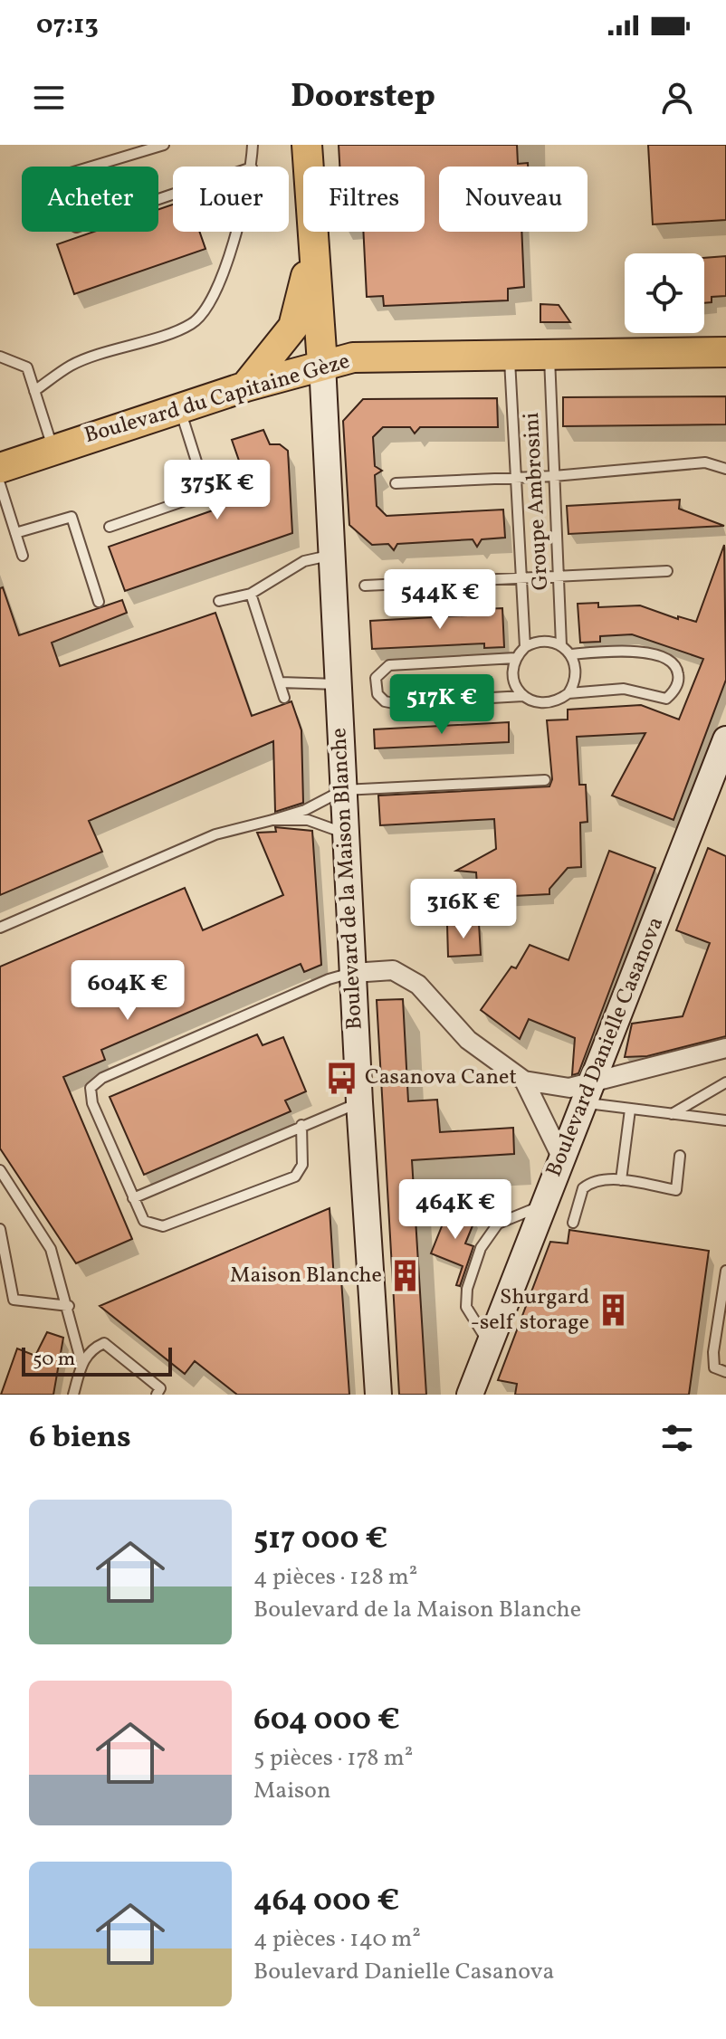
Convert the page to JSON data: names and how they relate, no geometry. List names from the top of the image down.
{
  "streets": {
    "main road": ["Boulevard du Capitaine Gèze"],
    "street": ["Boulevard de la Maison Blanche", "Boulevard Danielle Casanova"],
    "lane": ["Groupe Ambrosini"]
  },
  "crossings": [
    ["Boulevard du Capitaine Gèze", "Groupe Ambrosini"],
    ["Boulevard du Capitaine Gèze", "Boulevard de la Maison Blanche"]
  ],
  "places": {
    "bus stop": ["Casanova Canet"],
    "building": ["Maison Blanche", "Shurgard -self storage"]
  },
  "scale_bar": "50 m",
  "page": {
    "status": "07:13",
    "header": "Doorstep",
    "chip": [
      "Acheter",
      "Louer",
      "Filtres",
      "Nouveau"
    ],
    "price": [
      "375K €",
      "544K €",
      "517K €",
      "316K €",
      "604K €",
      "464K €"
    ],
    "scale": "50 m",
    "heading": "6 biens",
    "list": [
      {
        "name": "517 000 €",
        "note": "4 pièces · 128 m² · Boulevard de la Maison Blanche"
      },
      {
        "name": "604 000 €",
        "note": "5 pièces · 178 m² · Maison"
      },
      {
        "name": "464 000 €",
        "note": "4 pièces · 140 m² · Boulevard Danielle Casanova"
      }
    ]
  }
}
